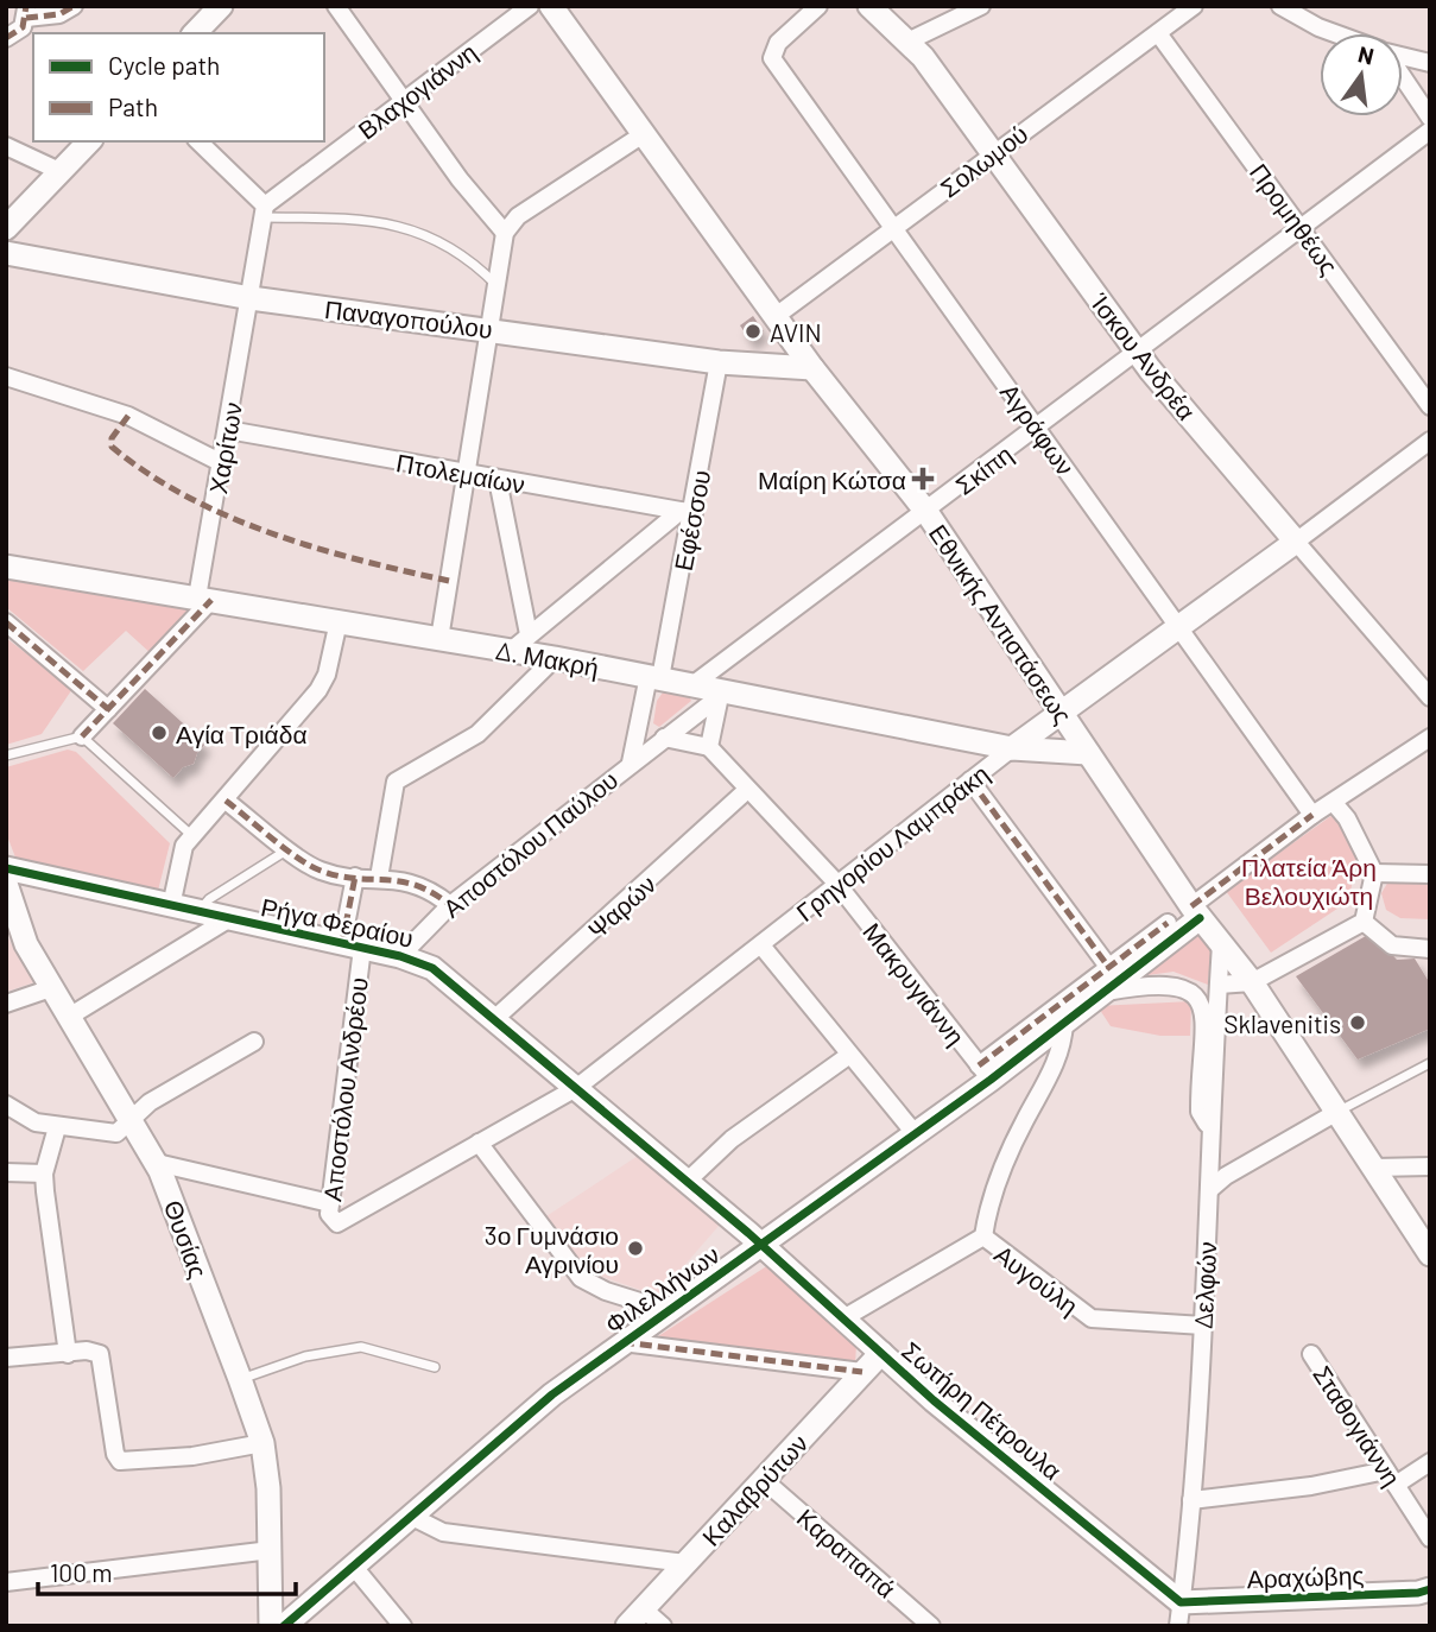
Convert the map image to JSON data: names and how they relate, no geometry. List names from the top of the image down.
{
  "streets": {
    "street": [
      "Βλαχογιάννη",
      "Σολωμού",
      "Προμηθέως",
      "Παναγοπούλου",
      "Ίσκου Ανδρέα",
      "Αγράφων",
      "Χαρίτων",
      "Σκίπη",
      "Πτολεμαίων",
      "Εφέσσου",
      "Εθνικής Αντιστάσεως",
      "Δ. Μακρή",
      "Γρηγορίου Λαμπράκη",
      "Αποστόλου Παύλου",
      "Ψαρών",
      "Ρήγα Φεραίου",
      "Μακρυγιάννη",
      "Αποστόλου Ανδρέου",
      "Θυσίας",
      "Αυγούλη",
      "Δελφών",
      "Φιλελλήνων",
      "Σωτήρη Πέτρουλα",
      "Σταθογιάννη",
      "Καλαβρύτων",
      "Καραπαπά",
      "Αραχώβης"
    ]
  },
  "crossings": [
    ["Βλαχογιάννη", "Χαρίτων"],
    ["Σολωμού", "Προμηθέως"],
    ["Σολωμού", "Ίσκου Ανδρέα"],
    ["Σολωμού", "Αγράφων"],
    ["Σολωμού", "Εθνικής Αντιστάσεως"],
    ["Προμηθέως", "Σκίπη"],
    ["Παναγοπούλου", "Χαρίτων"],
    ["Παναγοπούλου", "Εφέσσου"],
    ["Παναγοπούλου", "Εθνικής Αντιστάσεως"],
    ["Ίσκου Ανδρέα", "Σκίπη"],
    ["Ίσκου Ανδρέα", "Γρηγορίου Λαμπράκη"],
    ["Αγράφων", "Σκίπη"],
    ["Αγράφων", "Γρηγορίου Λαμπράκη"],
    ["Χαρίτων", "Πτολεμαίων"],
    ["Χαρίτων", "Δ. Μακρή"],
    ["Σκίπη", "Εθνικής Αντιστάσεως"],
    ["Σκίπη", "Δ. Μακρή"],
    ["Πτολεμαίων", "Εφέσσου"],
    ["Εφέσσου", "Δ. Μακρή"],
    ["Εφέσσου", "Αποστόλου Παύλου"],
    ["Εθνικής Αντιστάσεως", "Δ. Μακρή"],
    ["Εθνικής Αντιστάσεως", "Γρηγορίου Λαμπράκη"],
    ["Εθνικής Αντιστάσεως", "Δελφών"],
    ["Εθνικής Αντιστάσεως", "Φιλελλήνων"],
    ["Δ. Μακρή", "Γρηγορίου Λαμπράκη"],
    ["Δ. Μακρή", "Αποστόλου Παύλου"],
    ["Γρηγορίου Λαμπράκη", "Ρήγα Φεραίου"],
    ["Γρηγορίου Λαμπράκη", "Μακρυγιάννη"],
    ["Γρηγορίου Λαμπράκη", "Αποστόλου Ανδρέου"],
    ["Αποστόλου Παύλου", "Ρήγα Φεραίου"],
    ["Ψαρών", "Ρήγα Φεραίου"],
    ["Ψαρών", "Μακρυγιάννη"],
    ["Ρήγα Φεραίου", "Αποστόλου Ανδρέου"],
    ["Ρήγα Φεραίου", "Φιλελλήνων"],
    ["Ρήγα Φεραίου", "Σωτήρη Πέτρουλα"],
    ["Μακρυγιάννη", "Φιλελλήνων"],
    ["Αυγούλη", "Δελφών"],
    ["Αυγούλη", "Σωτήρη Πέτρουλα"],
    ["Δελφών", "Σωτήρη Πέτρουλα"],
    ["Δελφών", "Αραχώβης"],
    ["Φιλελλήνων", "Σωτήρη Πέτρουλα"],
    ["Σωτήρη Πέτρουλα", "Καλαβρύτων"],
    ["Σωτήρη Πέτρουλα", "Αραχώβης"],
    ["Καλαβρύτων", "Καραπαπά"]
  ],
  "parks": ["Πλατεία Άρη Βελουχιώτη"],
  "places": {
    "other": [
      "AVIN",
      "Αγία Τριάδα",
      "Sklavenitis",
      "3ο Γυμνάσιο Αγρινίου"
    ],
    "health": ["Μαίρη Κώτσα"]
  },
  "legend": ["Cycle path", "Path"],
  "scale_bar": "100 m",
  "north": "top"
}
